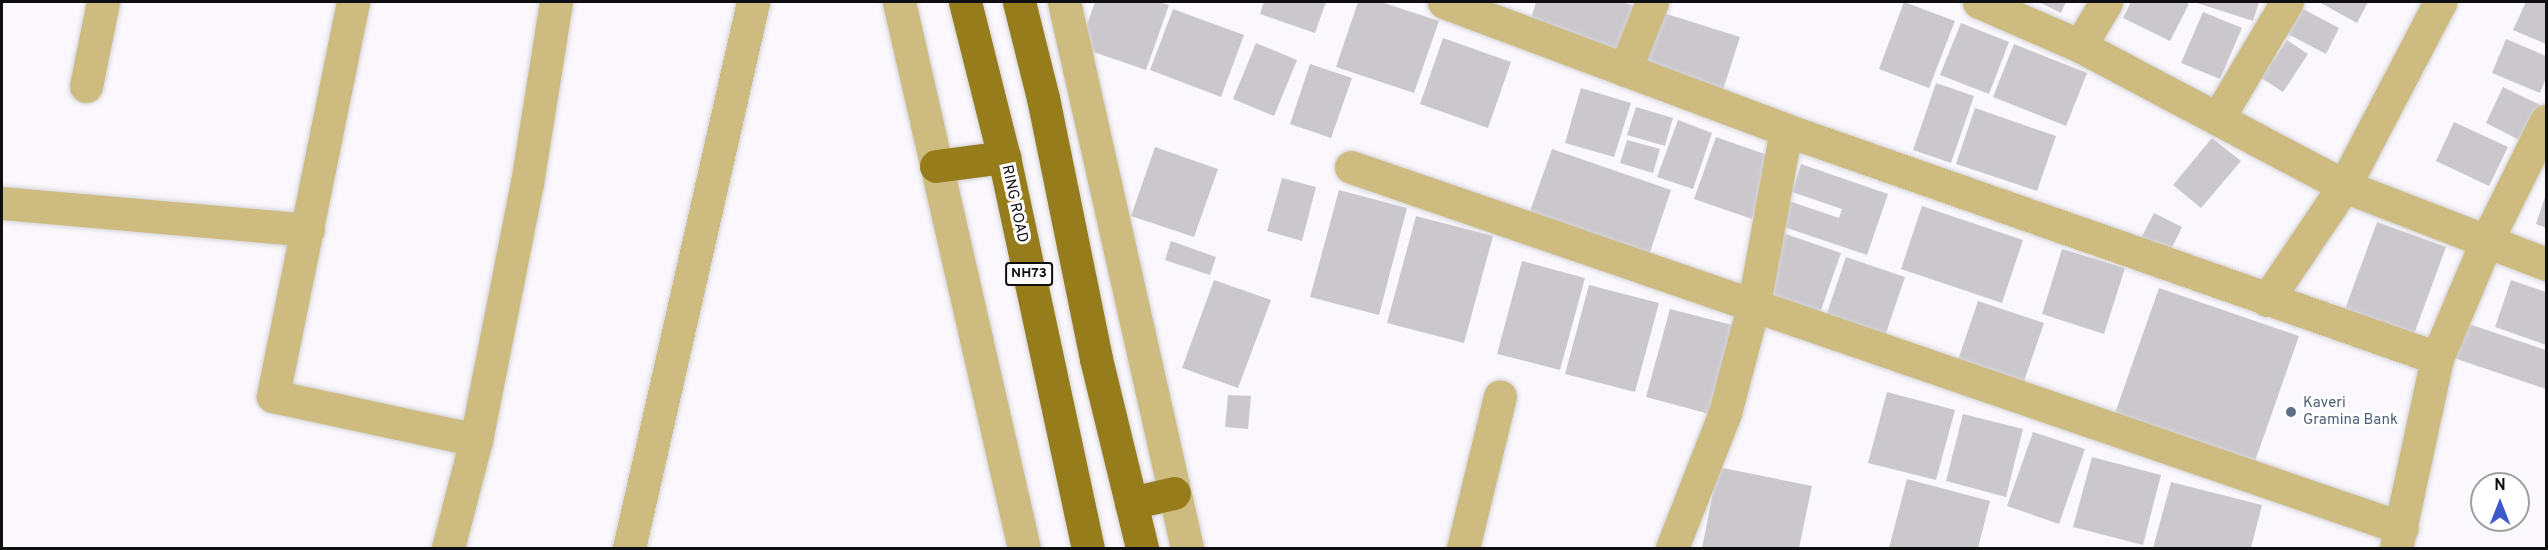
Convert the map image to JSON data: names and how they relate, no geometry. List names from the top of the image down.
{
  "streets": {
    "highway": ["RING ROAD", "NH73"]
  },
  "places": ["Kaveri Gramina Bank"],
  "north": "top"
}
